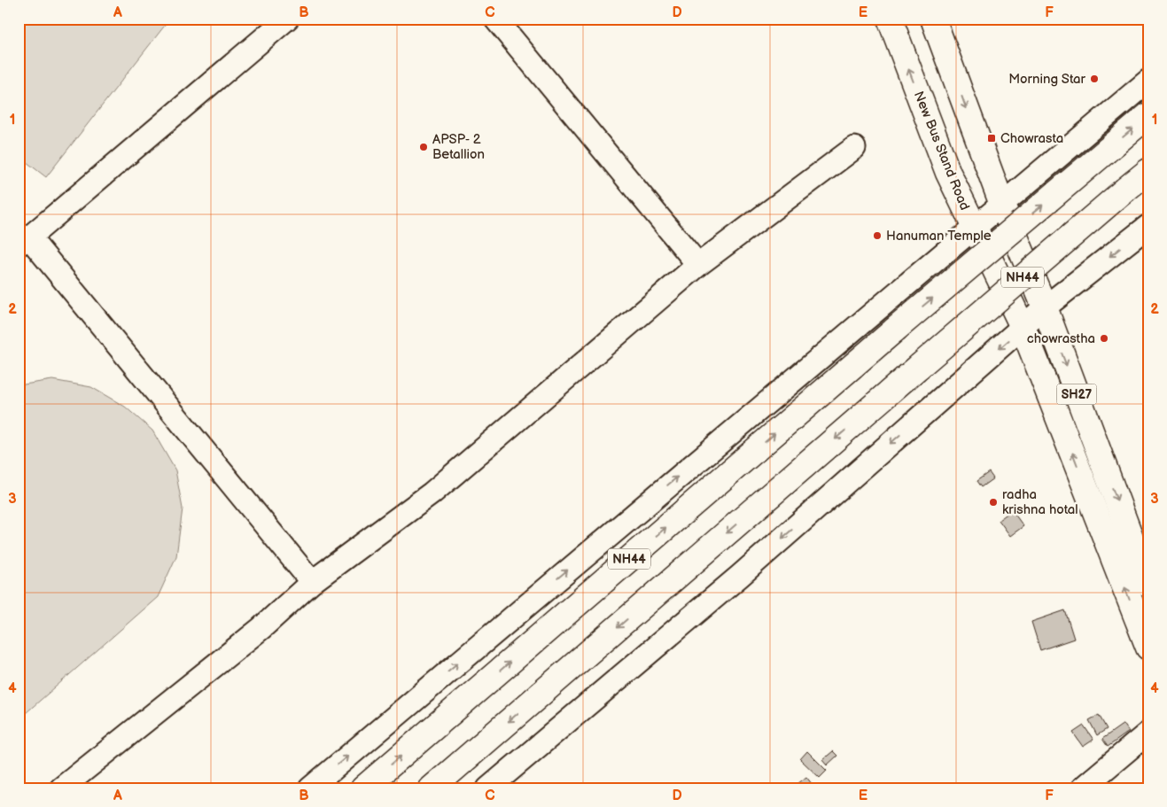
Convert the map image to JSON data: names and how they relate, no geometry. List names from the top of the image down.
{
  "streets": {
    "main road": ["New Bus Stand Road", "NH44", "SH27"]
  },
  "crossings": [
    ["New Bus Stand Road", "SH27"]
  ],
  "places": {
    "other": [
      "Morning Star",
      "APSP- 2 Betallion",
      "Hanuman Temple",
      "chowrastha",
      "radha krishna hotal"
    ],
    "transit": ["Chowrasta"]
  },
  "grid": {
    "columns": [
      "A",
      "B",
      "C",
      "D",
      "E",
      "F"
    ],
    "rows": [
      "1",
      "2",
      "3",
      "4"
    ]
  }
}
